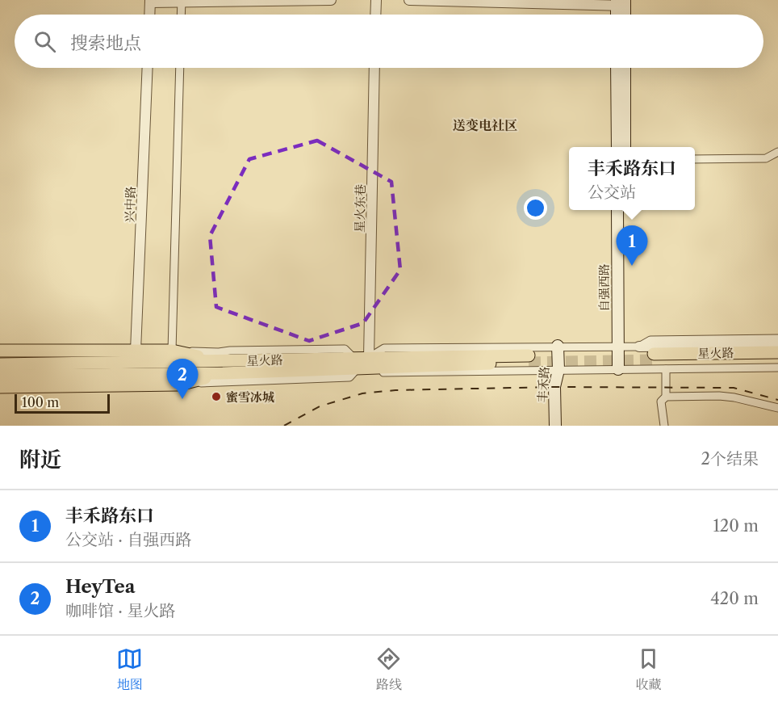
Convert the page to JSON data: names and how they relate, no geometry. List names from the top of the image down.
{
  "streets": {
    "main road": ["自强西路", "星火路", "丰禾路"],
    "street": ["兴中路", "星火东巷"]
  },
  "crossings": [
    ["星火东巷", "星火路"]
  ],
  "districts": ["送变电社区"],
  "places": ["蜜雪冰城"],
  "scale_bar": "100 m",
  "page": {
    "search": "搜索地点",
    "popup": ["丰禾路东口", "公交站"],
    "pins": ["1", "2"],
    "scale": "100 m",
    "heading": ["附近", "2个结果"],
    "list": [
      {
        "mark": "1",
        "name": "丰禾路东口",
        "note": "公交站 · 自强西路",
        "value": "120 m"
      },
      {
        "mark": "2",
        "name": "HeyTea",
        "note": "咖啡馆 · 星火路",
        "value": "420 m"
      }
    ],
    "nav": ["地图", "路线", "收藏"]
  }
}
